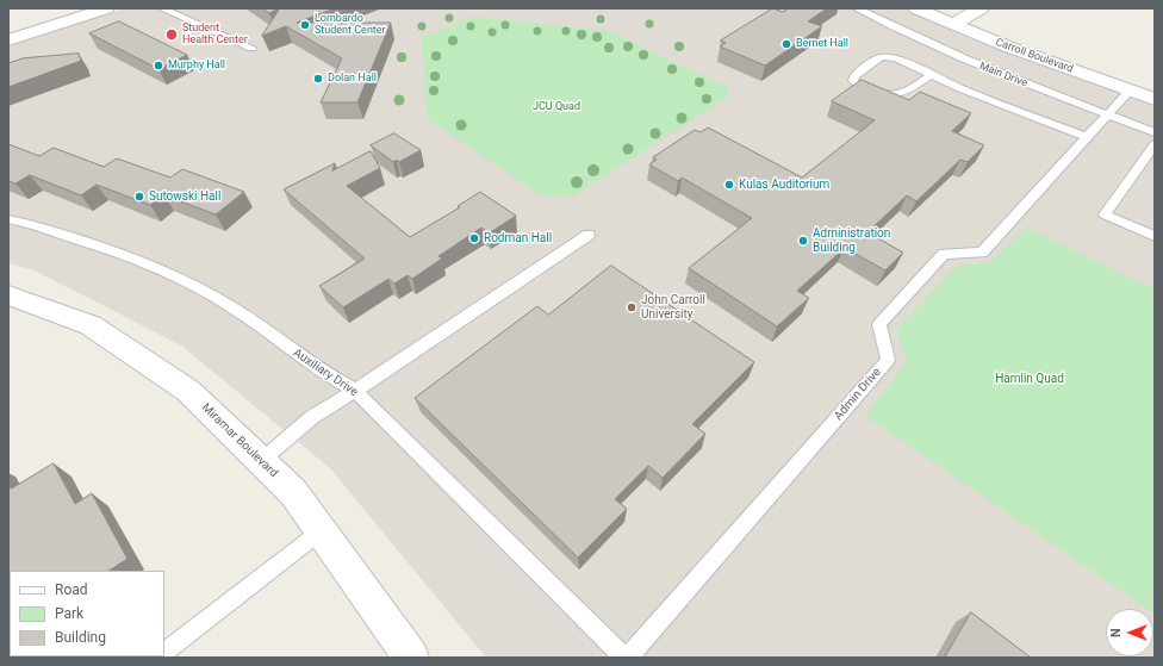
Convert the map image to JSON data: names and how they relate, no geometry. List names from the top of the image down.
{
  "streets": {
    "street": ["Carroll Boulevard", "Miramar Boulevard"],
    "lane": ["Main Drive", "Auxiliary Drive", "Admin Drive"]
  },
  "crossings": [
    ["Carroll Boulevard", "Admin Drive"],
    ["Main Drive", "Admin Drive"],
    ["Auxiliary Drive", "Admin Drive"]
  ],
  "parks": ["JCU Quad", "Hamlin Quad"],
  "places": [
    "Lombardo Student Center",
    "Student Health Center",
    "Bernet Hall",
    "Murphy Hall",
    "Dolan Hall",
    "Kulas Auditorium",
    "Sutowski Hall",
    "Rodman Hall",
    "Administration Building",
    "John Carroll University"
  ],
  "legend": ["Road", "Park", "Building"],
  "north": "left"
}
